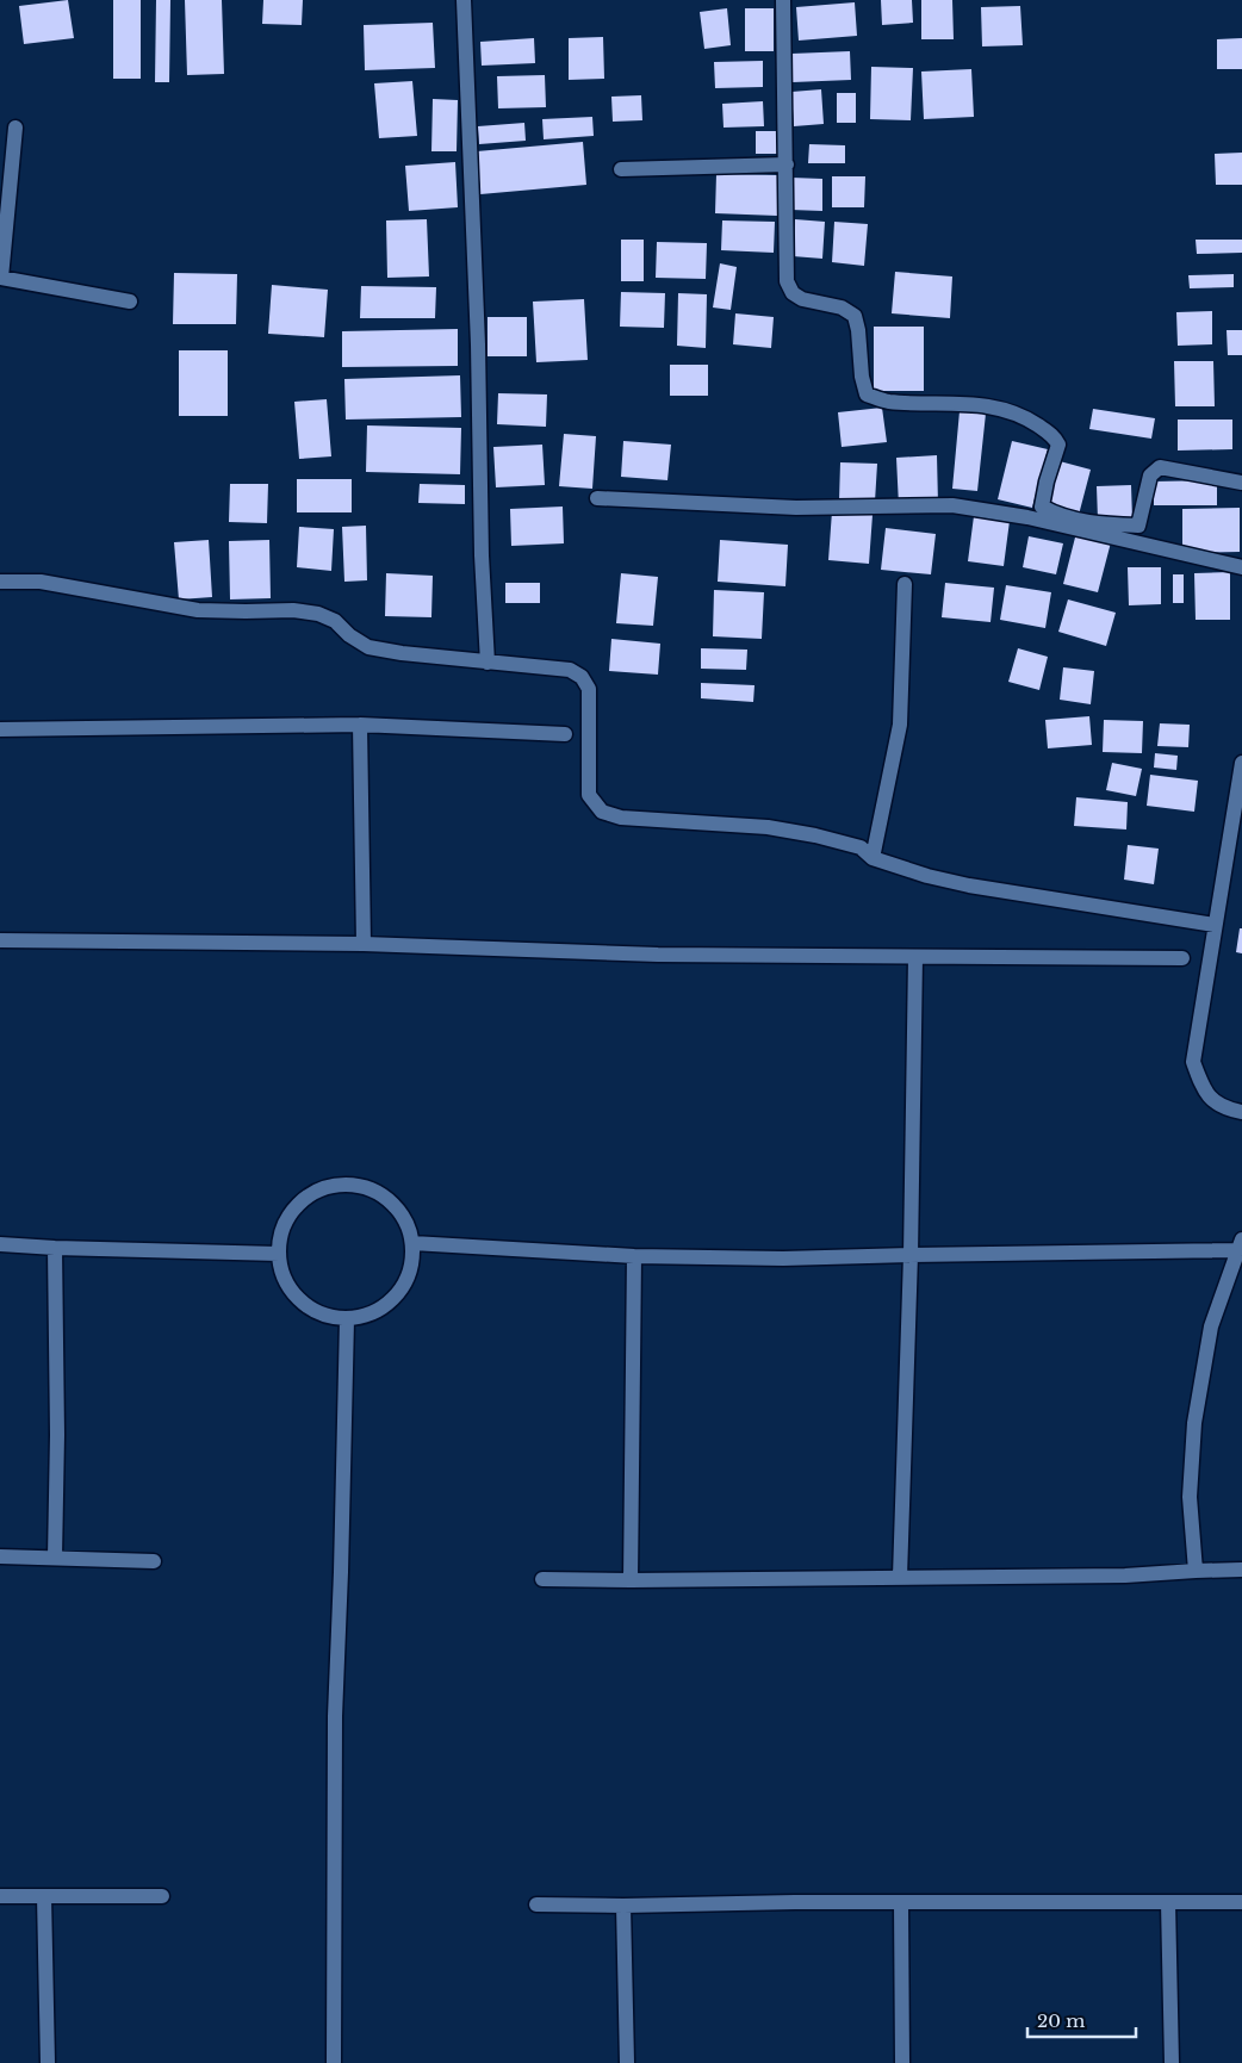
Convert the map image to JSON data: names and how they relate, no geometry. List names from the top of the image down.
{
  "scale_bar": "20 m"
}
